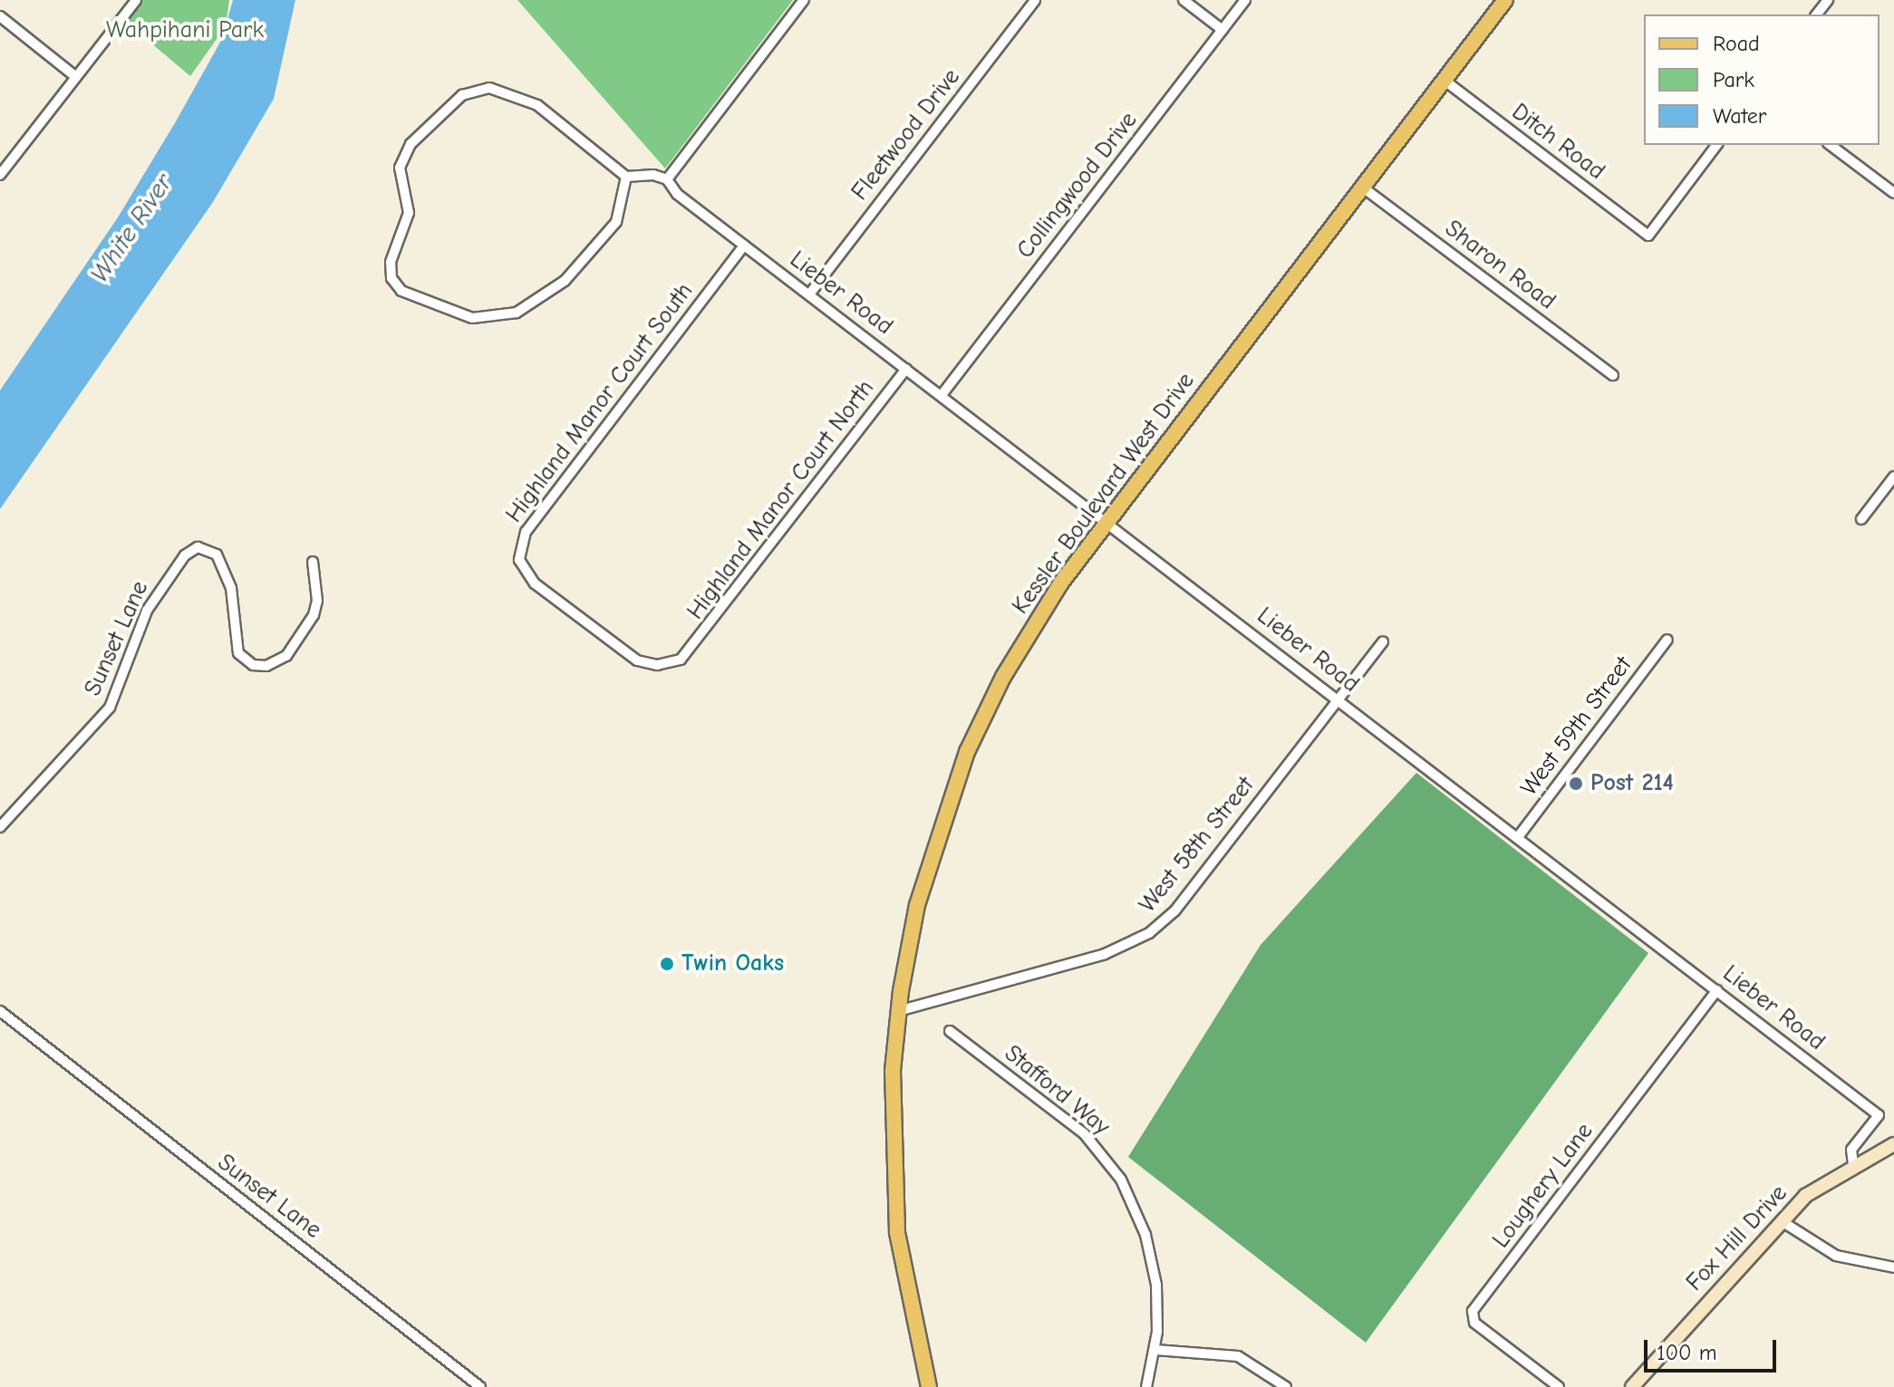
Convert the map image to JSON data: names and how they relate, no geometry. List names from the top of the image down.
{
  "streets": {
    "main road": ["Kessler Boulevard West Drive"],
    "street": [
      "Fleetwood Drive",
      "Ditch Road",
      "Collingwood Drive",
      "Sharon Road",
      "Lieber Road",
      "Highland Manor Court South",
      "Highland Manor Court North",
      "Sunset Lane",
      "West 59th Street",
      "West 58th Street",
      "Stafford Way",
      "Loughery Lane",
      "Fox Hill Drive"
    ]
  },
  "crossings": [
    ["Fleetwood Drive", "Lieber Road"],
    ["Ditch Road", "Kessler Boulevard West Drive"],
    ["Collingwood Drive", "Lieber Road"],
    ["Sharon Road", "Kessler Boulevard West Drive"],
    ["Lieber Road", "Highland Manor Court South"],
    ["Lieber Road", "Kessler Boulevard West Drive"],
    ["Lieber Road", "Highland Manor Court North"],
    ["Lieber Road", "West 59th Street"],
    ["Lieber Road", "West 58th Street"],
    ["Lieber Road", "Loughery Lane"],
    ["Lieber Road", "Fox Hill Drive"],
    ["Highland Manor Court South", "Highland Manor Court North"],
    ["Kessler Boulevard West Drive", "West 58th Street"]
  ],
  "water": ["White River"],
  "parks": ["Wahpihani Park"],
  "places": ["Post 214", "Twin Oaks"],
  "legend": ["Road", "Park", "Water"],
  "scale_bar": "100 m"
}
